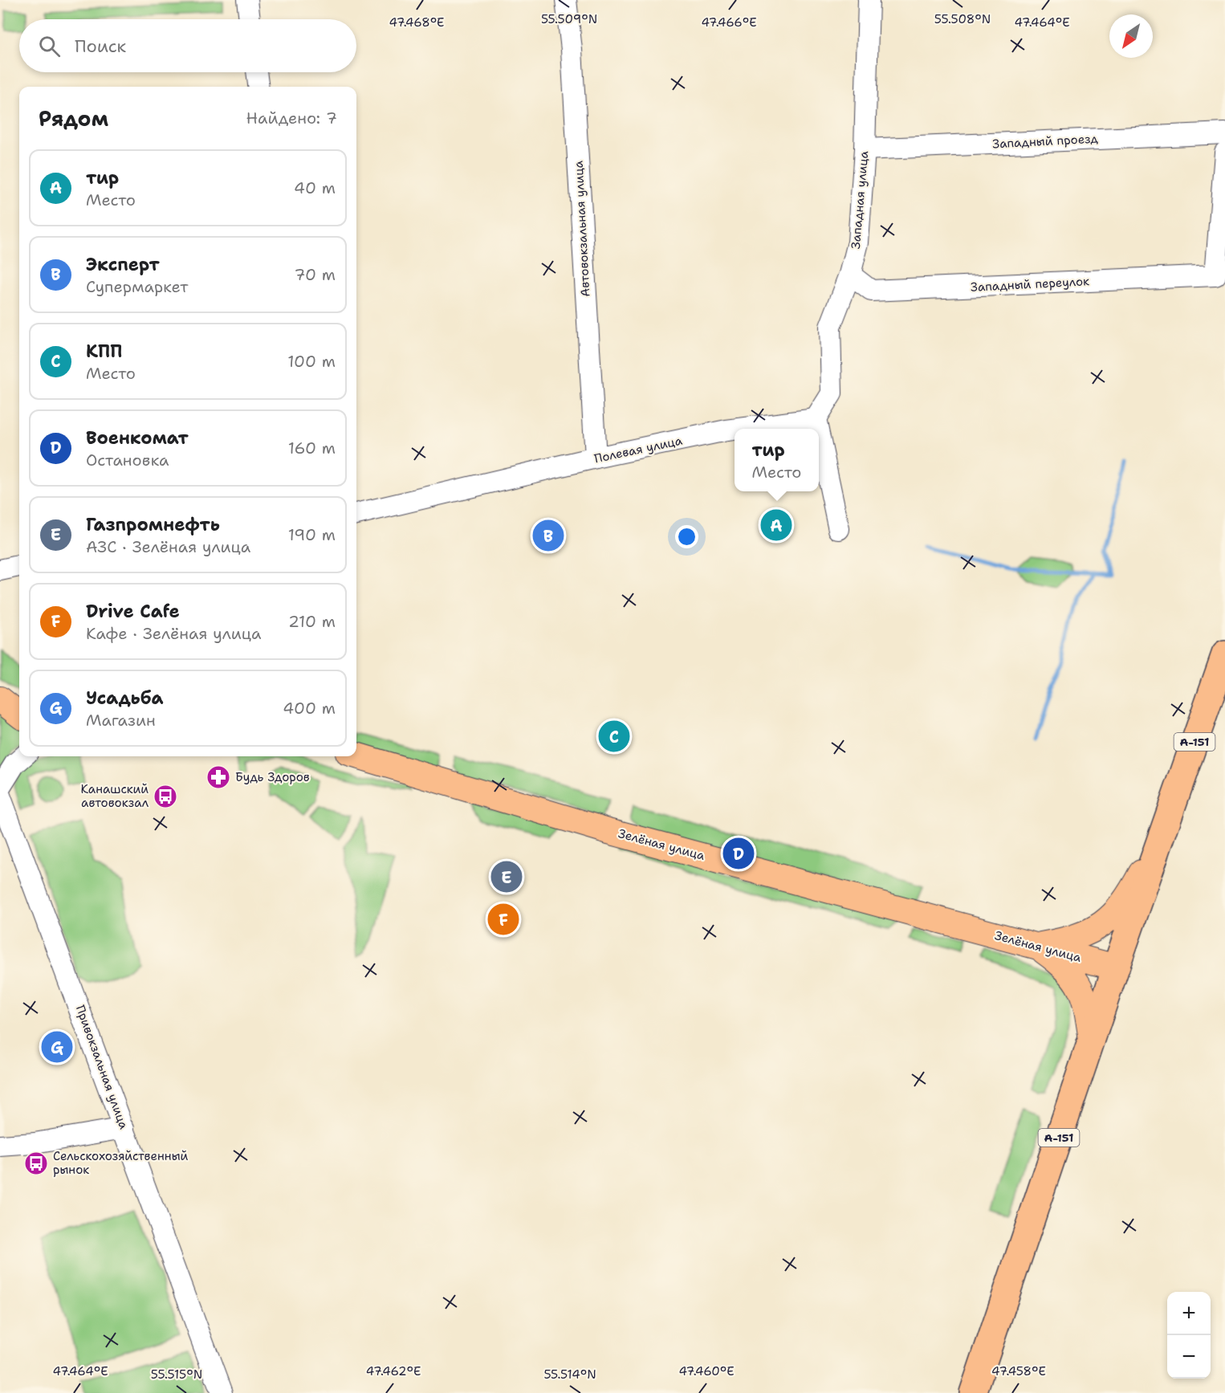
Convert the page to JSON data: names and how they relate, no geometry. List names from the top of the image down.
{
  "streets": {
    "highway": ["А-151"],
    "main road": ["Зелёная улица"],
    "street": [
      "Западный проезд",
      "Западная улица",
      "Автовокзальная улица",
      "Западный переулок",
      "Полевая улица",
      "Привокзальная улица"
    ]
  },
  "crossings": [
    ["Западный проезд", "Западная улица"],
    ["Западная улица", "Западный переулок"],
    ["Западная улица", "Полевая улица"],
    ["Автовокзальная улица", "Полевая улица"],
    ["А-151", "Зелёная улица"]
  ],
  "places": {
    "pharmacy": ["Будь Здоров"],
    "bus stop": ["Канашский автовокзал", "Сельскохозяйственный рынок"]
  },
  "north": "bottom left",
  "page": {
    "search": "Поиск",
    "heading": ["Рядом", "Найдено: 7"],
    "list": [
      {
        "mark": "A",
        "name": "тир",
        "note": "Место",
        "value": "40 m"
      },
      {
        "mark": "B",
        "name": "Эксперт",
        "note": "Супермаркет",
        "value": "70 m"
      },
      {
        "mark": "C",
        "name": "КПП",
        "note": "Место",
        "value": "100 m"
      },
      {
        "mark": "D",
        "name": "Военкомат",
        "note": "Остановка",
        "value": "160 m"
      },
      {
        "mark": "E",
        "name": "Газпромнефть",
        "note": "АЗС · Зелёная улица",
        "value": "190 m"
      },
      {
        "mark": "F",
        "name": "Drive Cafe",
        "note": "Кафе · Зелёная улица",
        "value": "210 m"
      },
      {
        "mark": "G",
        "name": "Усадьба",
        "note": "Магазин",
        "value": "400 m"
      }
    ],
    "popup": ["тир", "Место"],
    "pins": [
      "A",
      "B",
      "C",
      "D",
      "E",
      "F",
      "G"
    ],
    "map_buttons": ["+", "−"]
  },
  "coordinates": [
    "55.508°N",
    "55.509°N",
    "47.468°E",
    "47.466°E",
    "47.464°E",
    "47.462°E",
    "47.460°E",
    "47.458°E",
    "55.515°N",
    "55.514°N"
  ]
}
